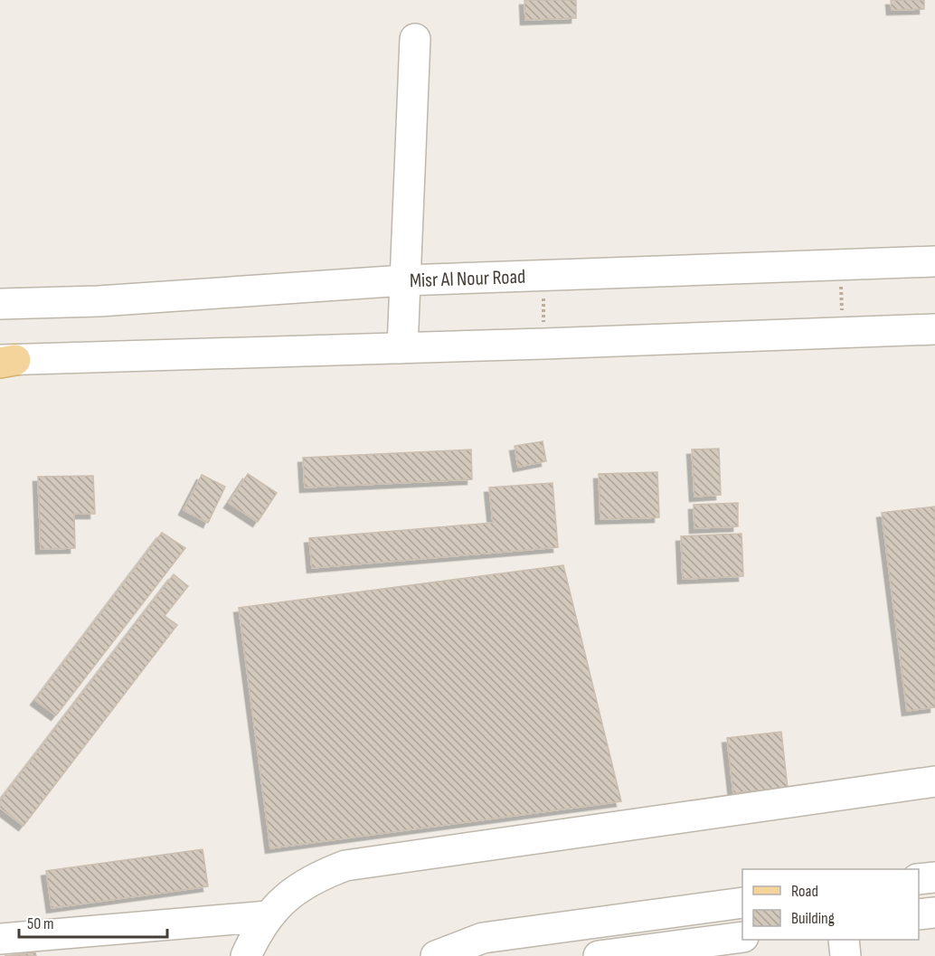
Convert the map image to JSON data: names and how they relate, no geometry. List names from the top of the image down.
{
  "streets": {
    "street": ["Misr Al Nour Road"]
  },
  "legend": ["Road", "Building"],
  "scale_bar": "50 m"
}
